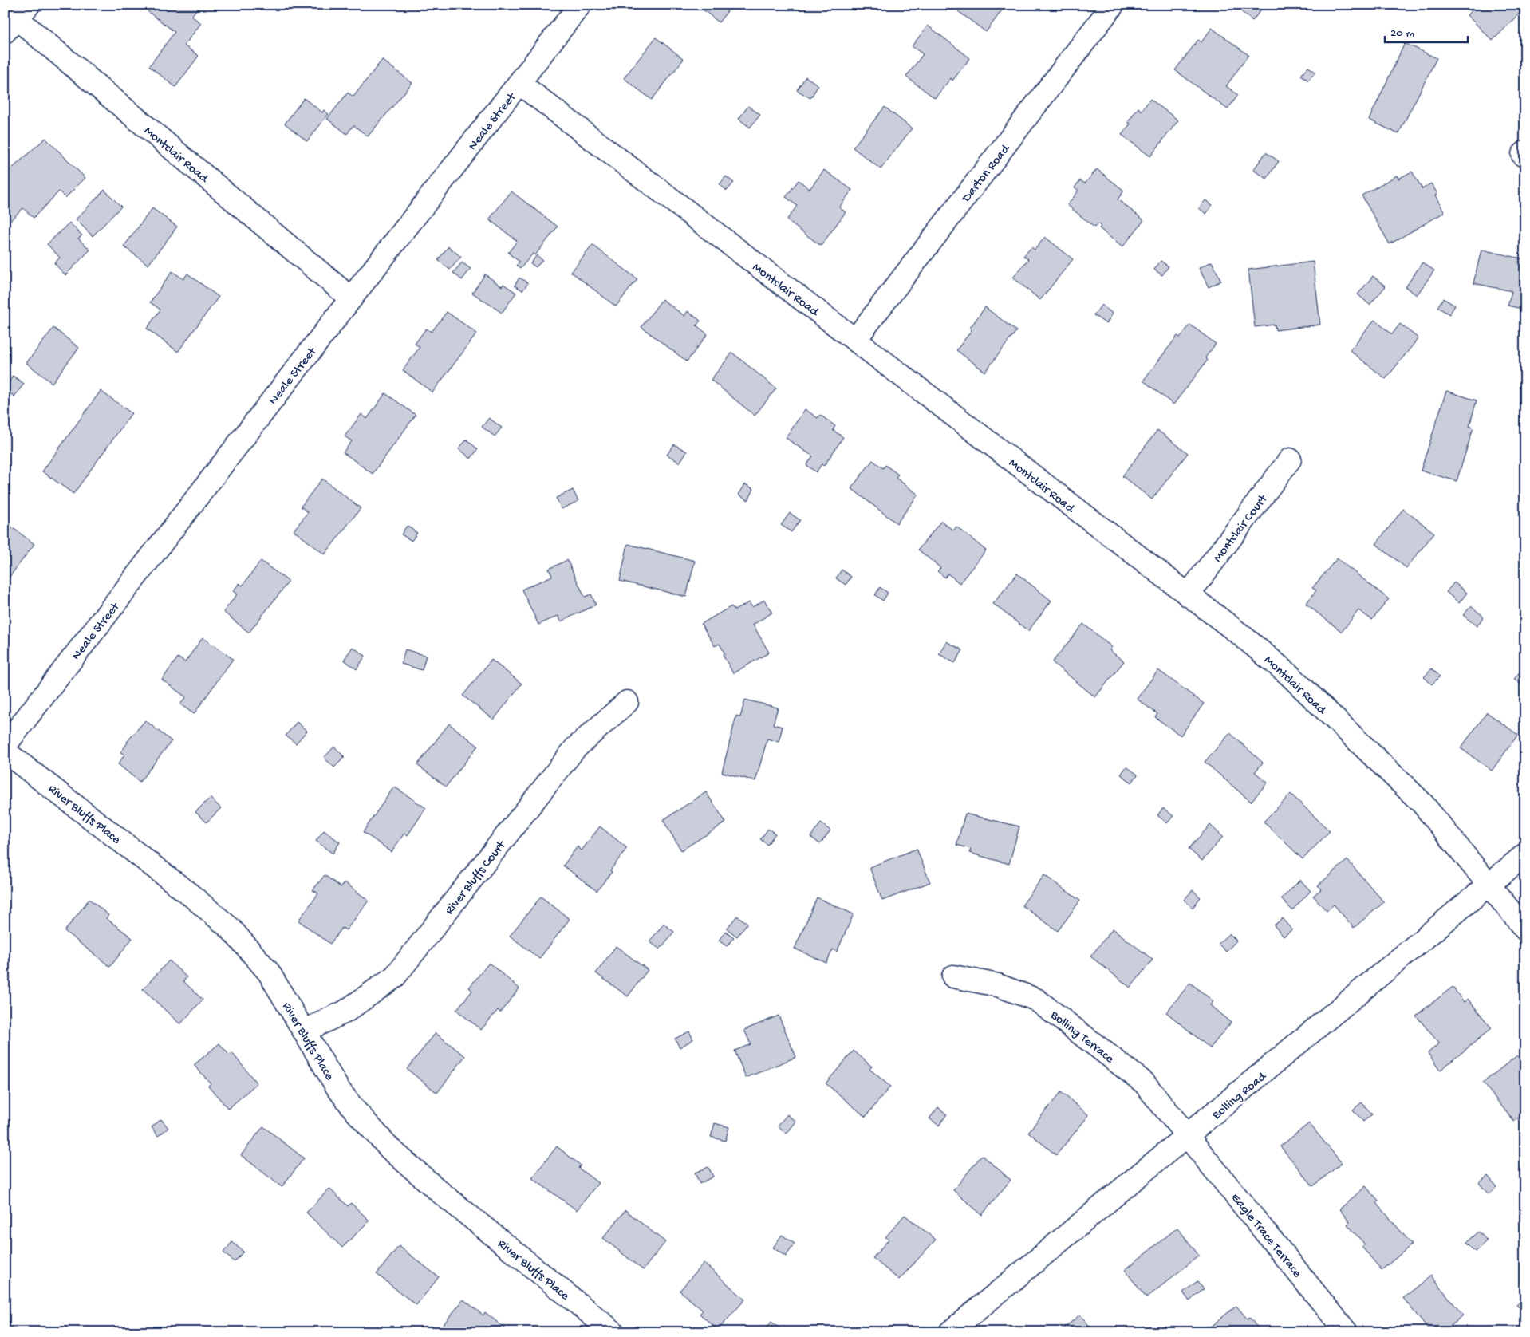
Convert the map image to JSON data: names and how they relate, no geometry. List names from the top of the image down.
{
  "streets": {
    "street": [
      "Neale Street",
      "Montclair Road",
      "Darton Road",
      "Montclair Court",
      "River Bluffs Place",
      "River Bluffs Court",
      "Bolling Terrace",
      "Bolling Road",
      "Eagle Trace Terrace"
    ]
  },
  "crossings": [
    ["Neale Street", "Montclair Road"],
    ["Montclair Road", "Darton Road"],
    ["Montclair Road", "Montclair Court"],
    ["Montclair Road", "Bolling Road"],
    ["River Bluffs Place", "River Bluffs Court"],
    ["Bolling Terrace", "Bolling Road"],
    ["Bolling Terrace", "Eagle Trace Terrace"],
    ["Bolling Road", "Eagle Trace Terrace"]
  ],
  "scale_bar": "20 m"
}
